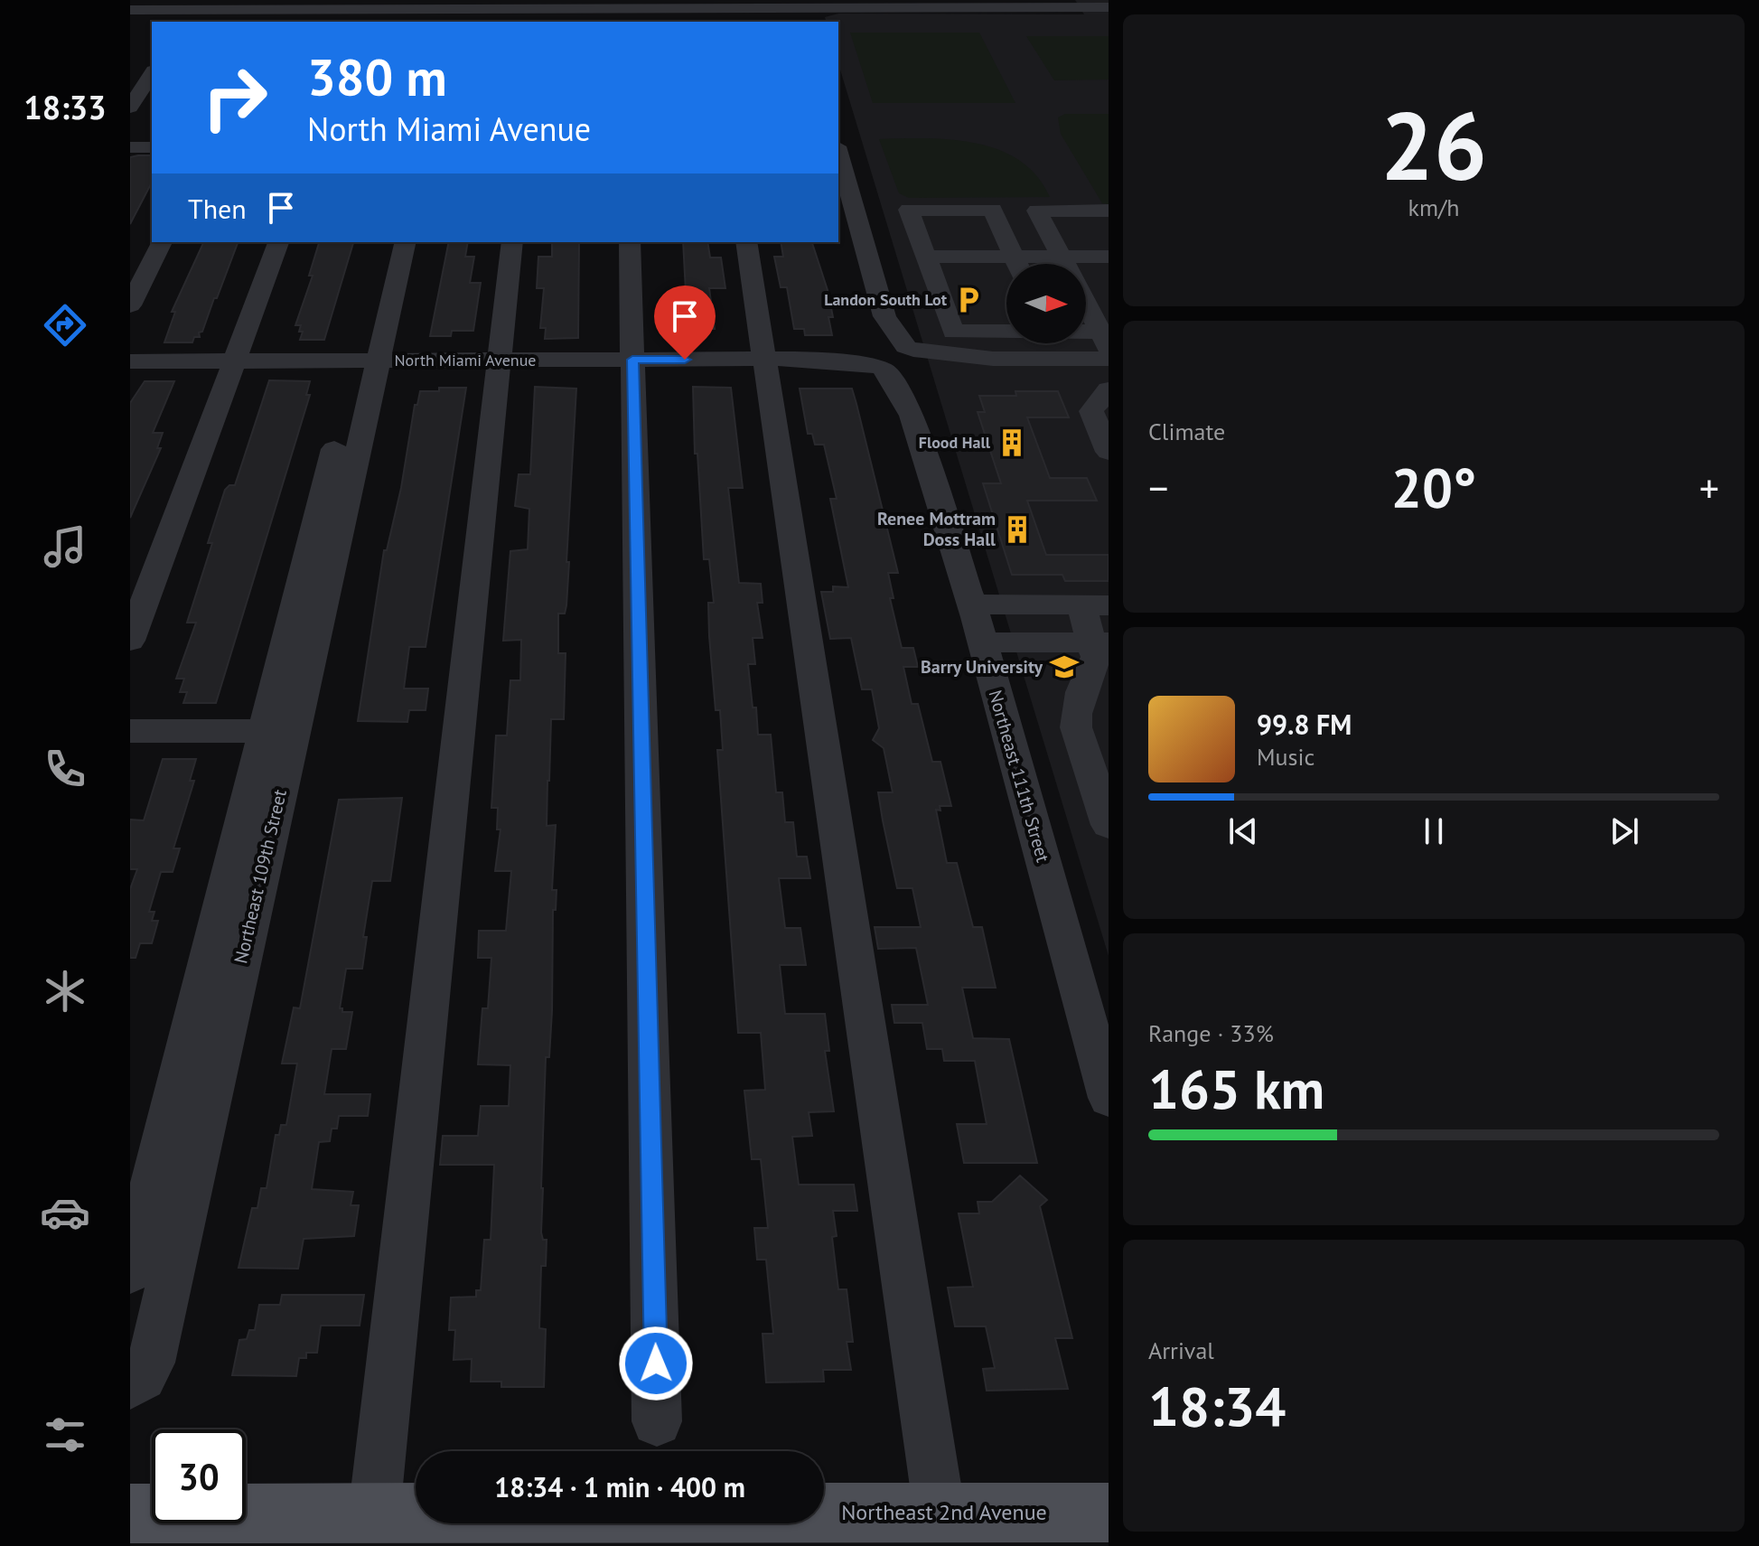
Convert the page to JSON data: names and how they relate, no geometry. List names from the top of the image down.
{
  "streets": {
    "main road": ["Northeast 2nd Avenue"],
    "street": ["North Miami Avenue", "Northeast 111th Street", "Northeast 109th Street"]
  },
  "crossings": [
    ["North Miami Avenue", "Northeast 111th Street"],
    ["North Miami Avenue", "Northeast 109th Street"]
  ],
  "places": {
    "parking": ["Landon South Lot"],
    "building": ["Flood Hall", "Renee Mottram Doss Hall"],
    "school or university": ["Barry University"]
  },
  "north": "right",
  "page": {
    "tabs": "18:33",
    "tile": [
      ["26", "km/h"],
      "Climate",
      ["Range · 33%", "165 km"],
      ["Arrival", "18:34"]
    ],
    "turn": ["380 m", "North Miami Avenue"],
    "then": "Then",
    "heat": ["−", "20°", "+"],
    "song": ["99.8 FM", "Music"],
    "limit": "30",
    "trip": "18:34 · 1 min · 400 m"
  }
}
